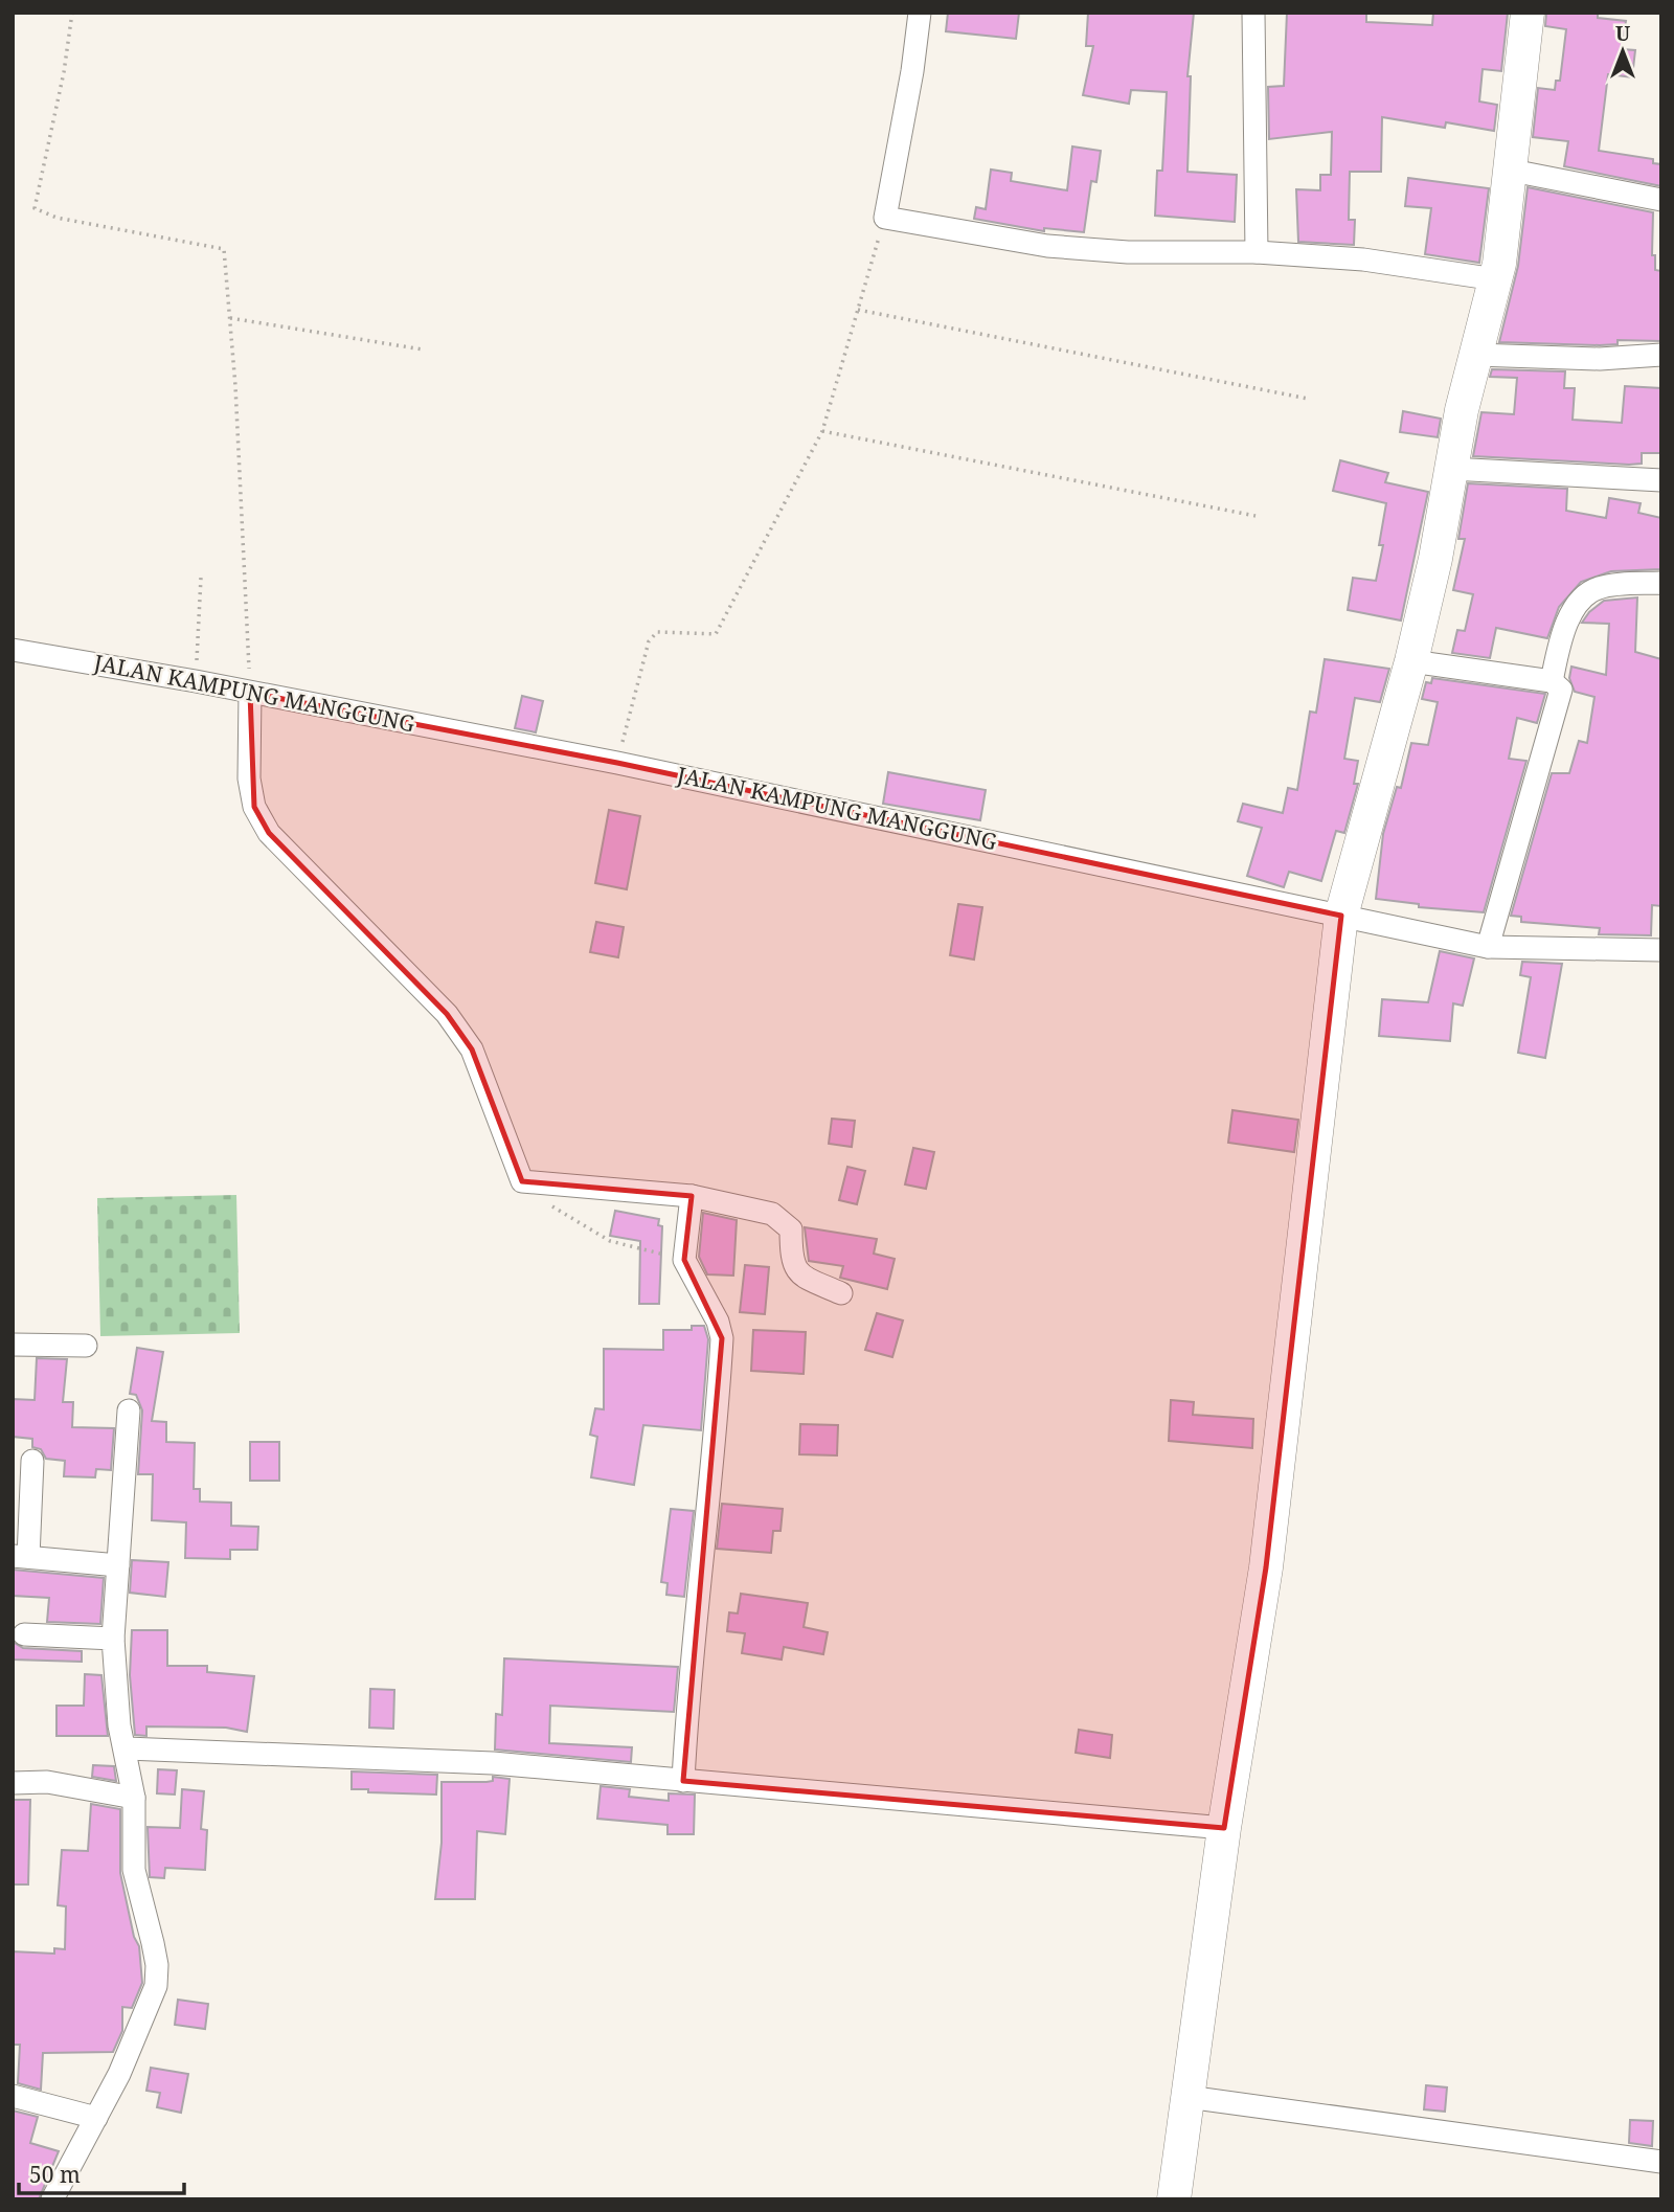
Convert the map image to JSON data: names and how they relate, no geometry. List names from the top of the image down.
{
  "streets": {
    "street": ["JALAN KAMPUNG MANGGUNG"]
  },
  "scale_bar": "50 m",
  "north": "top"
}
